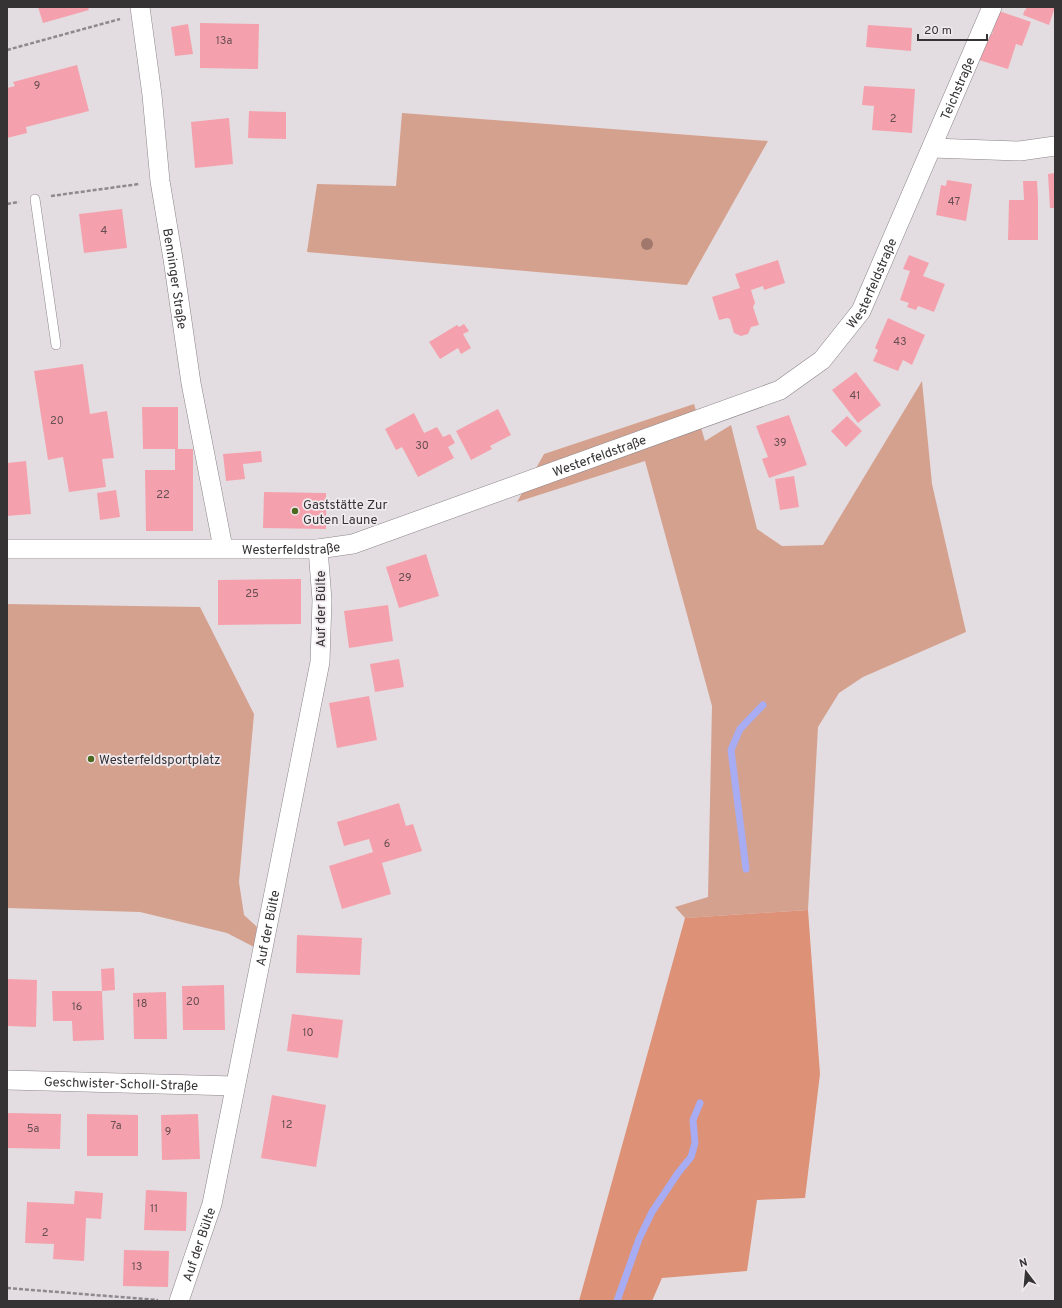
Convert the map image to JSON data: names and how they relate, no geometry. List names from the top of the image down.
{
  "streets": {
    "street": [
      "Teichstraße",
      "Benninger Straße",
      "Westerfeldstraße",
      "Auf der Bülte",
      "Geschwister-Scholl-Straße"
    ]
  },
  "crossings": [
    ["Teichstraße", "Westerfeldstraße"],
    ["Benninger Straße", "Westerfeldstraße"],
    ["Westerfeldstraße", "Auf der Bülte"],
    ["Auf der Bülte", "Geschwister-Scholl-Straße"]
  ],
  "places": ["Gaststätte Zur Guten Laune", "Westerfeldsportplatz"],
  "house_numbers": [
    "13a",
    "9",
    "2",
    "47",
    "4",
    "43",
    "41",
    "20",
    "39",
    "30",
    "22",
    "29",
    "25",
    "6",
    "20",
    "18",
    "16",
    "10",
    "12",
    "7a",
    "5a",
    "9",
    "11",
    "2",
    "13"
  ],
  "scale_bar": "20 m",
  "north": "top"
}
